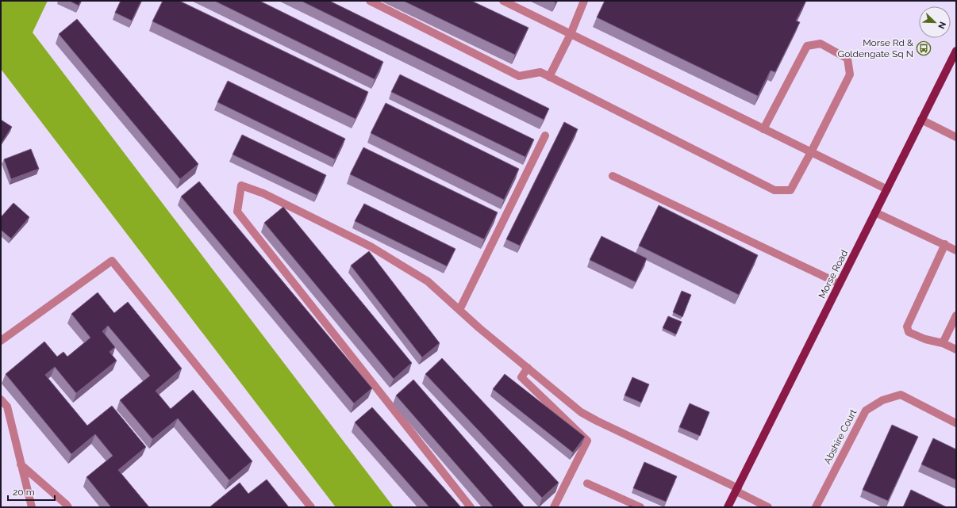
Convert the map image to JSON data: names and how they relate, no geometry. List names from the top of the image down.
{
  "streets": {
    "main road": ["Morse Road"],
    "street": ["Abshire Court"]
  },
  "places": {
    "bus stop": ["Morse Rd & Goldengate Sq N"]
  },
  "scale_bar": "20 m",
  "north": "bottom right"
}
